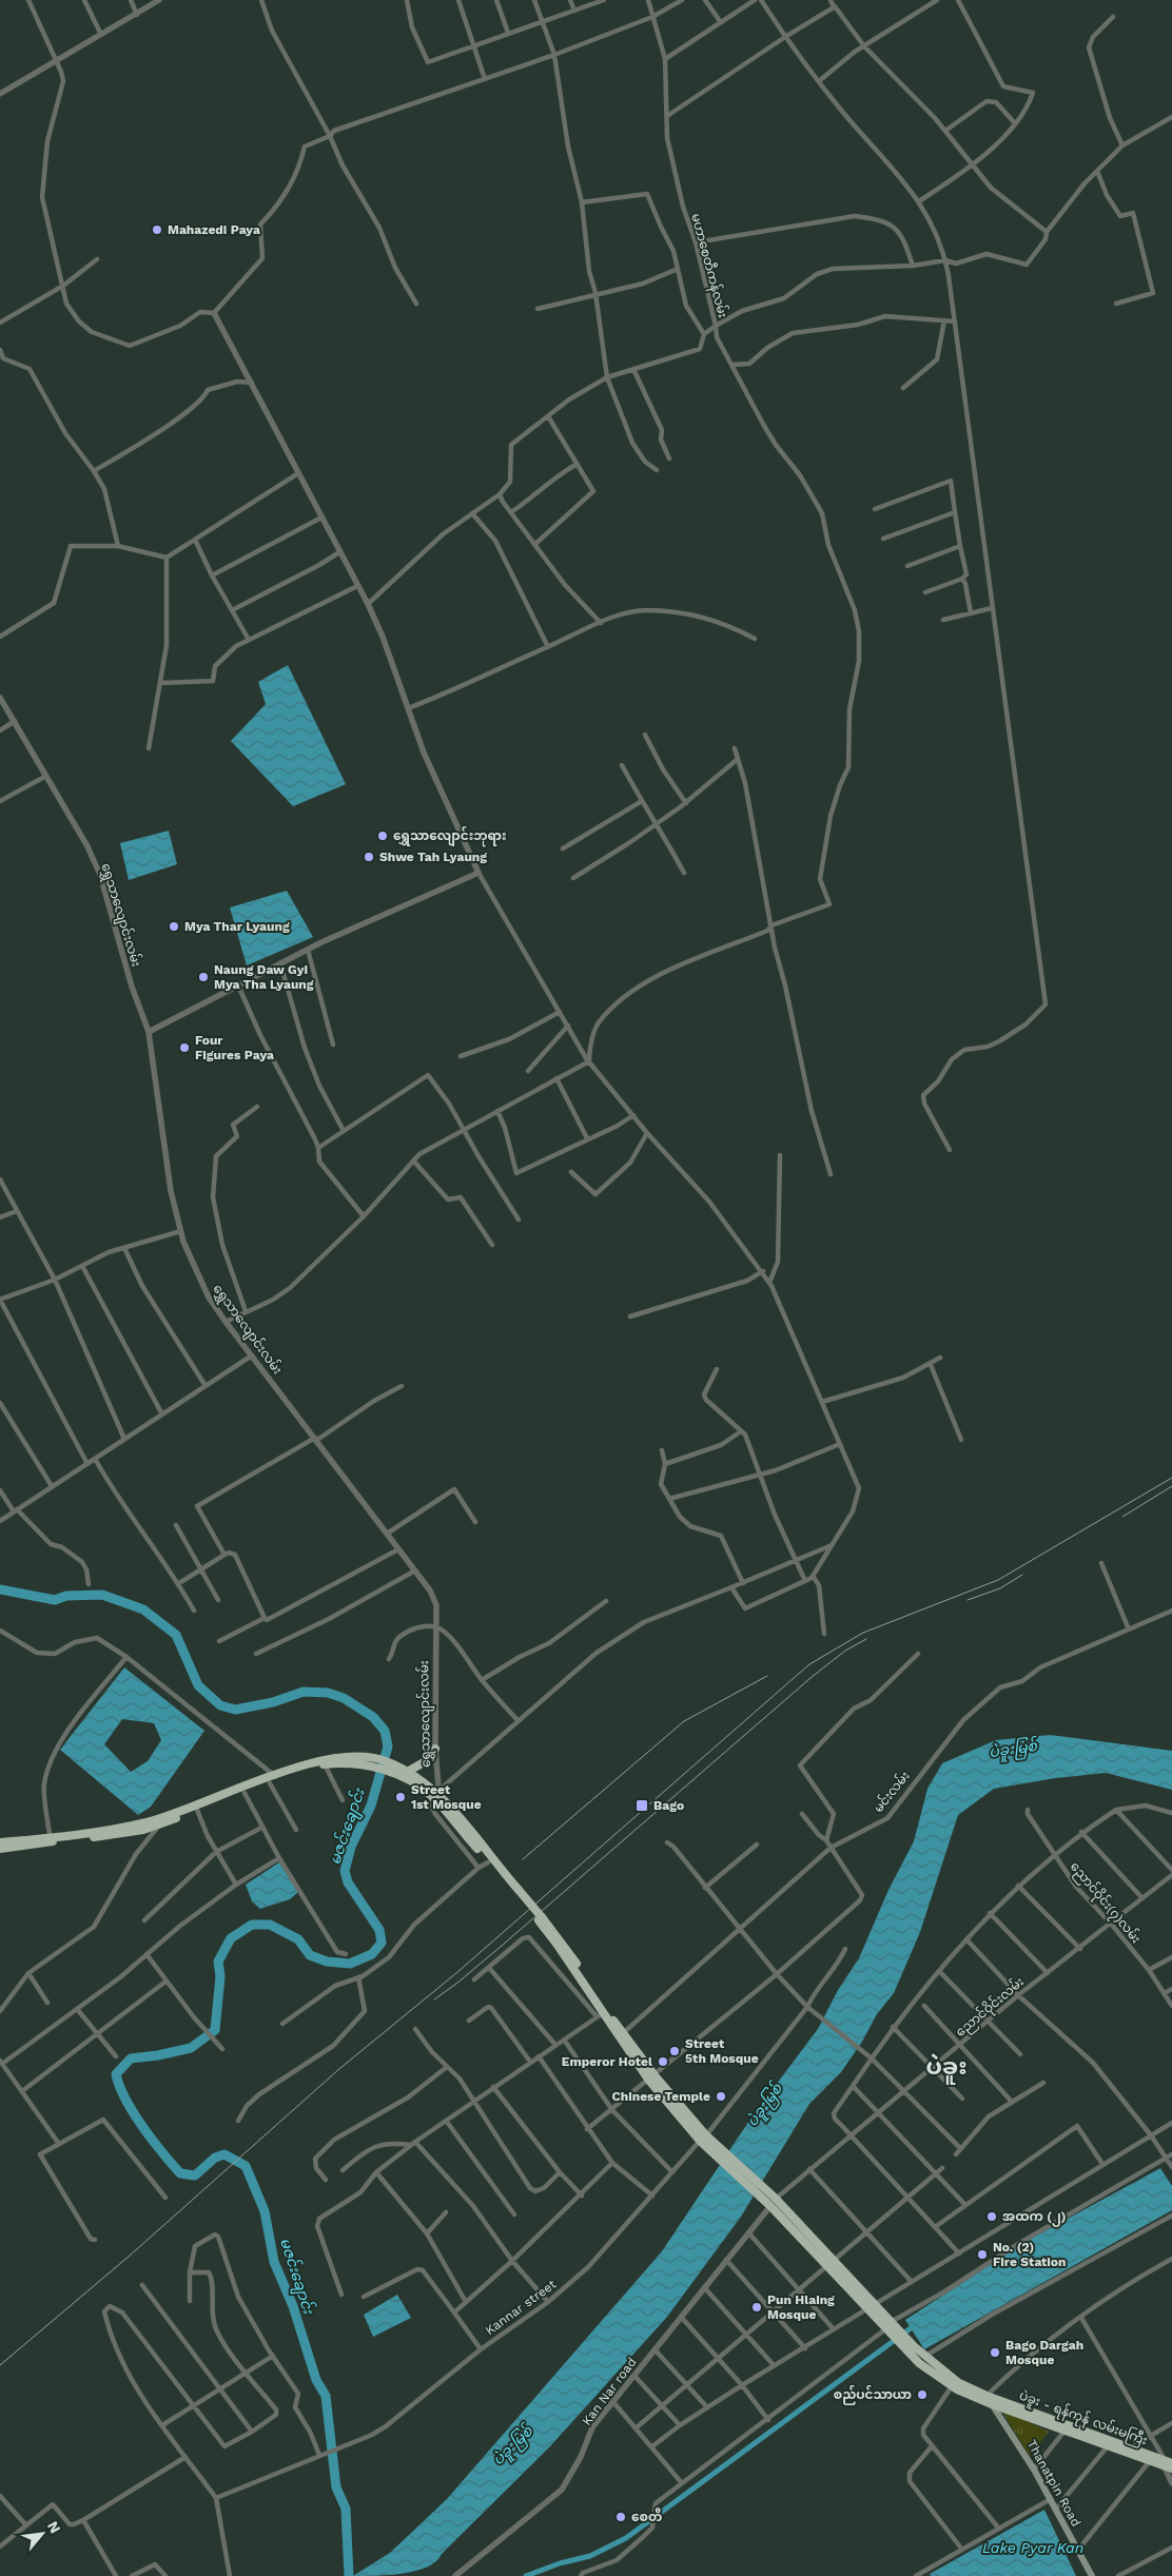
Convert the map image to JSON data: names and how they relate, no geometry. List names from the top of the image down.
{
  "streets": {
    "highway": ["ပဲခူး - ရန်ကုန် လမ်းမကြီး"],
    "main road": ["Thanatpin Road"],
    "street": [
      "မဟာစေတီကန်လမ်း",
      "ရွှေသာလျောင်းလမ်း",
      "မင်းလမ်း",
      "ညောင်ဝိုင်း(၇)လမ်း",
      "ညောင်ဝိုင်းလမ်း",
      "Kannar street",
      "Kan Nar road"
    ]
  },
  "crossings": [
    ["ညောင်ဝိုင်း(၇)လမ်း", "ညောင်ဝိုင်းလမ်း"],
    ["ညောင်ဝိုင်းလမ်း", "Kan Nar road"],
    ["ပဲခူး - ရန်ကုန် လမ်းမကြီး", "Thanatpin Road"]
  ],
  "districts": ["ပဲခူး"],
  "water": ["ပဲခူးမြစ်", "မဇင်းချောင်း", "Lake Pyar Kan"],
  "places": {
    "other": [
      "Mahazedi Paya",
      "ရွှေသာလျောင်းဘုရား",
      "Shwe Tah Lyaung",
      "Mya Thar Lyaung",
      "Naung Daw Gyi Mya Tha Lyaung",
      "Four Figures Paya",
      "Street 1st Mosque",
      "Street 5th Mosque",
      "Emperor Hotel",
      "Chinese Temple",
      "အထက (၂)",
      "No. (2) Fire Station",
      "Pun Hlaing Mosque",
      "Bago Dargah Mosque",
      "စည်ပင်သာယာ",
      "စေတီ"
    ],
    "transit": ["Bago"]
  },
  "north": "top right"
}
